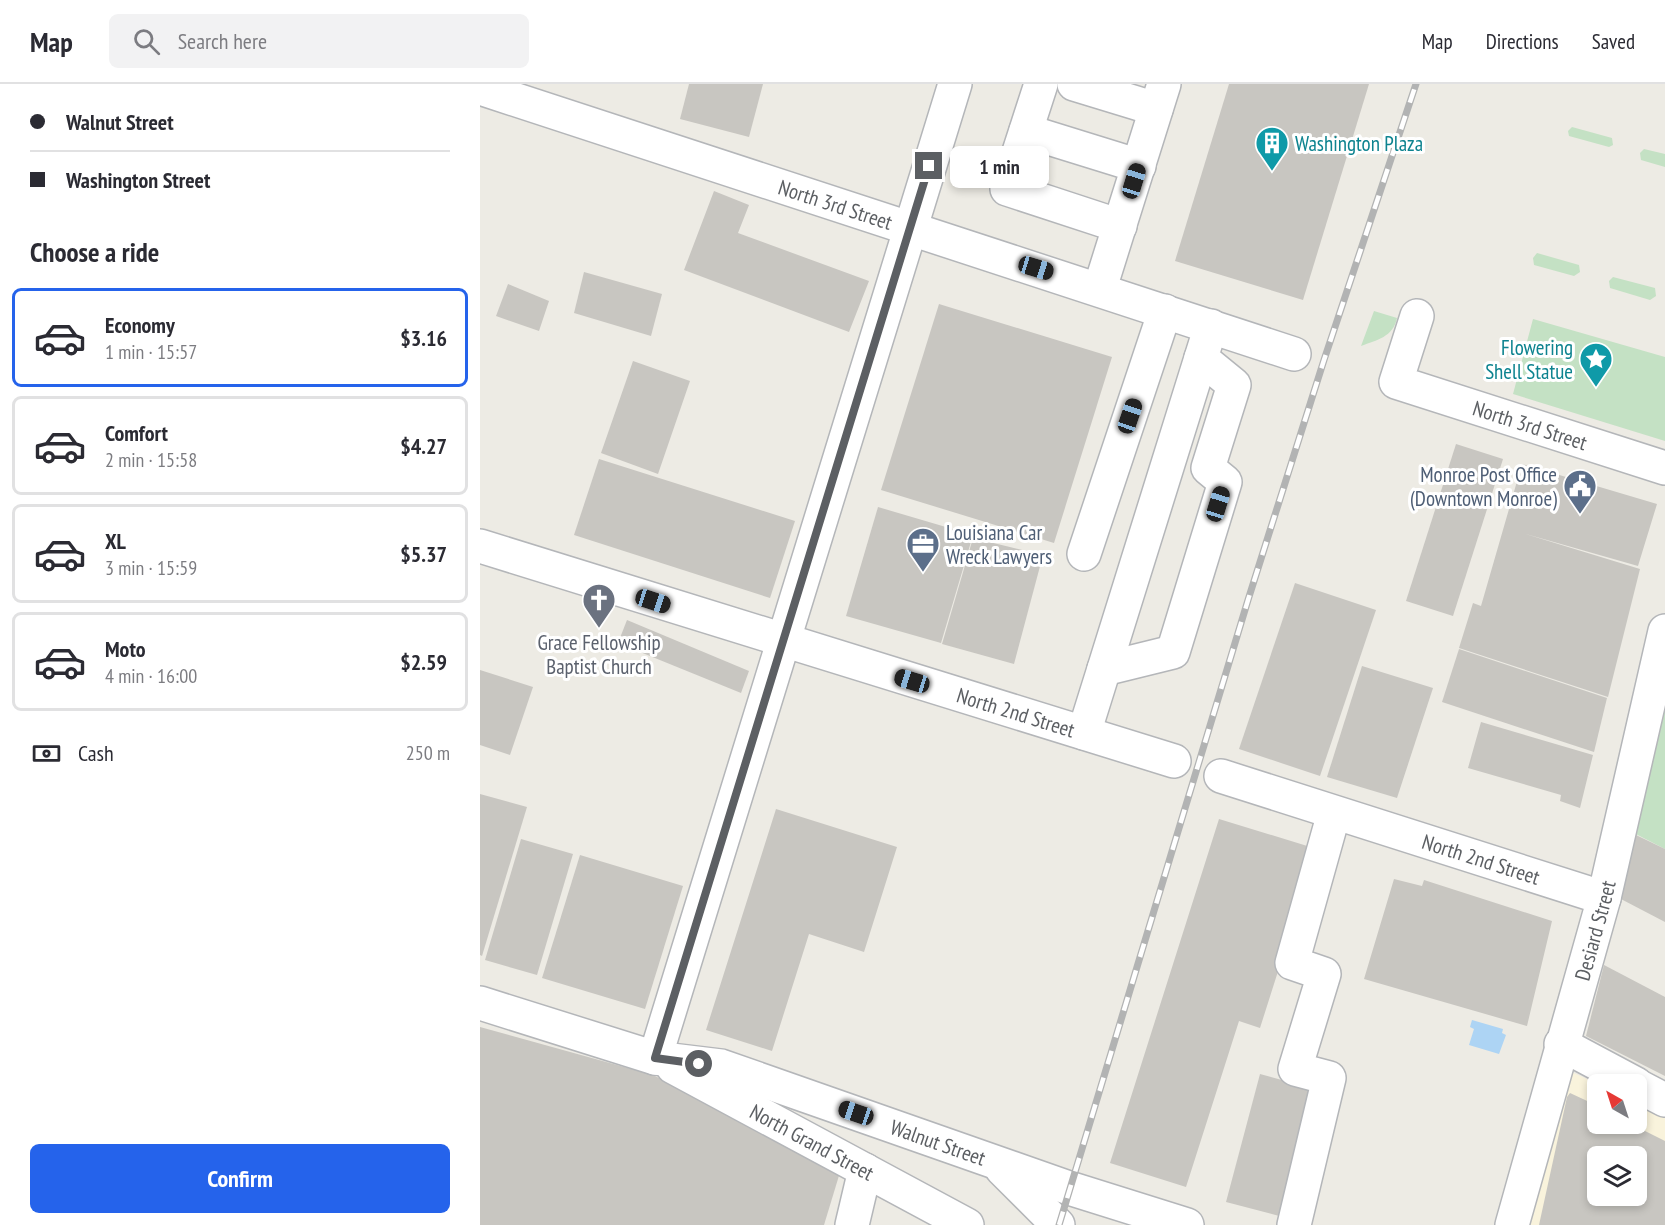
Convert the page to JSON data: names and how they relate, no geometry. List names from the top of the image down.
{
  "streets": {
    "street": [
      "North 3rd Street",
      "North 2nd Street",
      "Desiard Street",
      "North Grand Street",
      "Walnut Street"
    ]
  },
  "crossings": [
    ["North 2nd Street", "Desiard Street"],
    ["North Grand Street", "Walnut Street"]
  ],
  "places": {
    "building": ["Washington Plaza"],
    "place": ["Flowering Shell Statue"],
    "public building": ["Monroe Post Office (Downtown Monroe)"],
    "office": ["Louisiana Car Wreck Lawyers"],
    "church": ["Grace Fellowship Baptist Church"]
  },
  "north": "top left",
  "page": {
    "header": "Map",
    "search": "Search here",
    "nav": ["Map", "Directions", "Saved"],
    "banner": ["Walnut Street", "Washington Street"],
    "bubble": "1 min",
    "heading": "Choose a ride",
    "list": [
      {
        "name": "Economy",
        "note": "1 min · 15:57",
        "value": "$3.16"
      },
      {
        "name": "Comfort",
        "note": "2 min · 15:58",
        "value": "$4.27"
      },
      {
        "name": "XL",
        "note": "3 min · 15:59",
        "value": "$5.37"
      },
      {
        "name": "Moto",
        "note": "4 min · 16:00",
        "value": "$2.59"
      }
    ],
    "pay": ["Cash", "250 m"],
    "buttons": "Confirm"
  }
}
